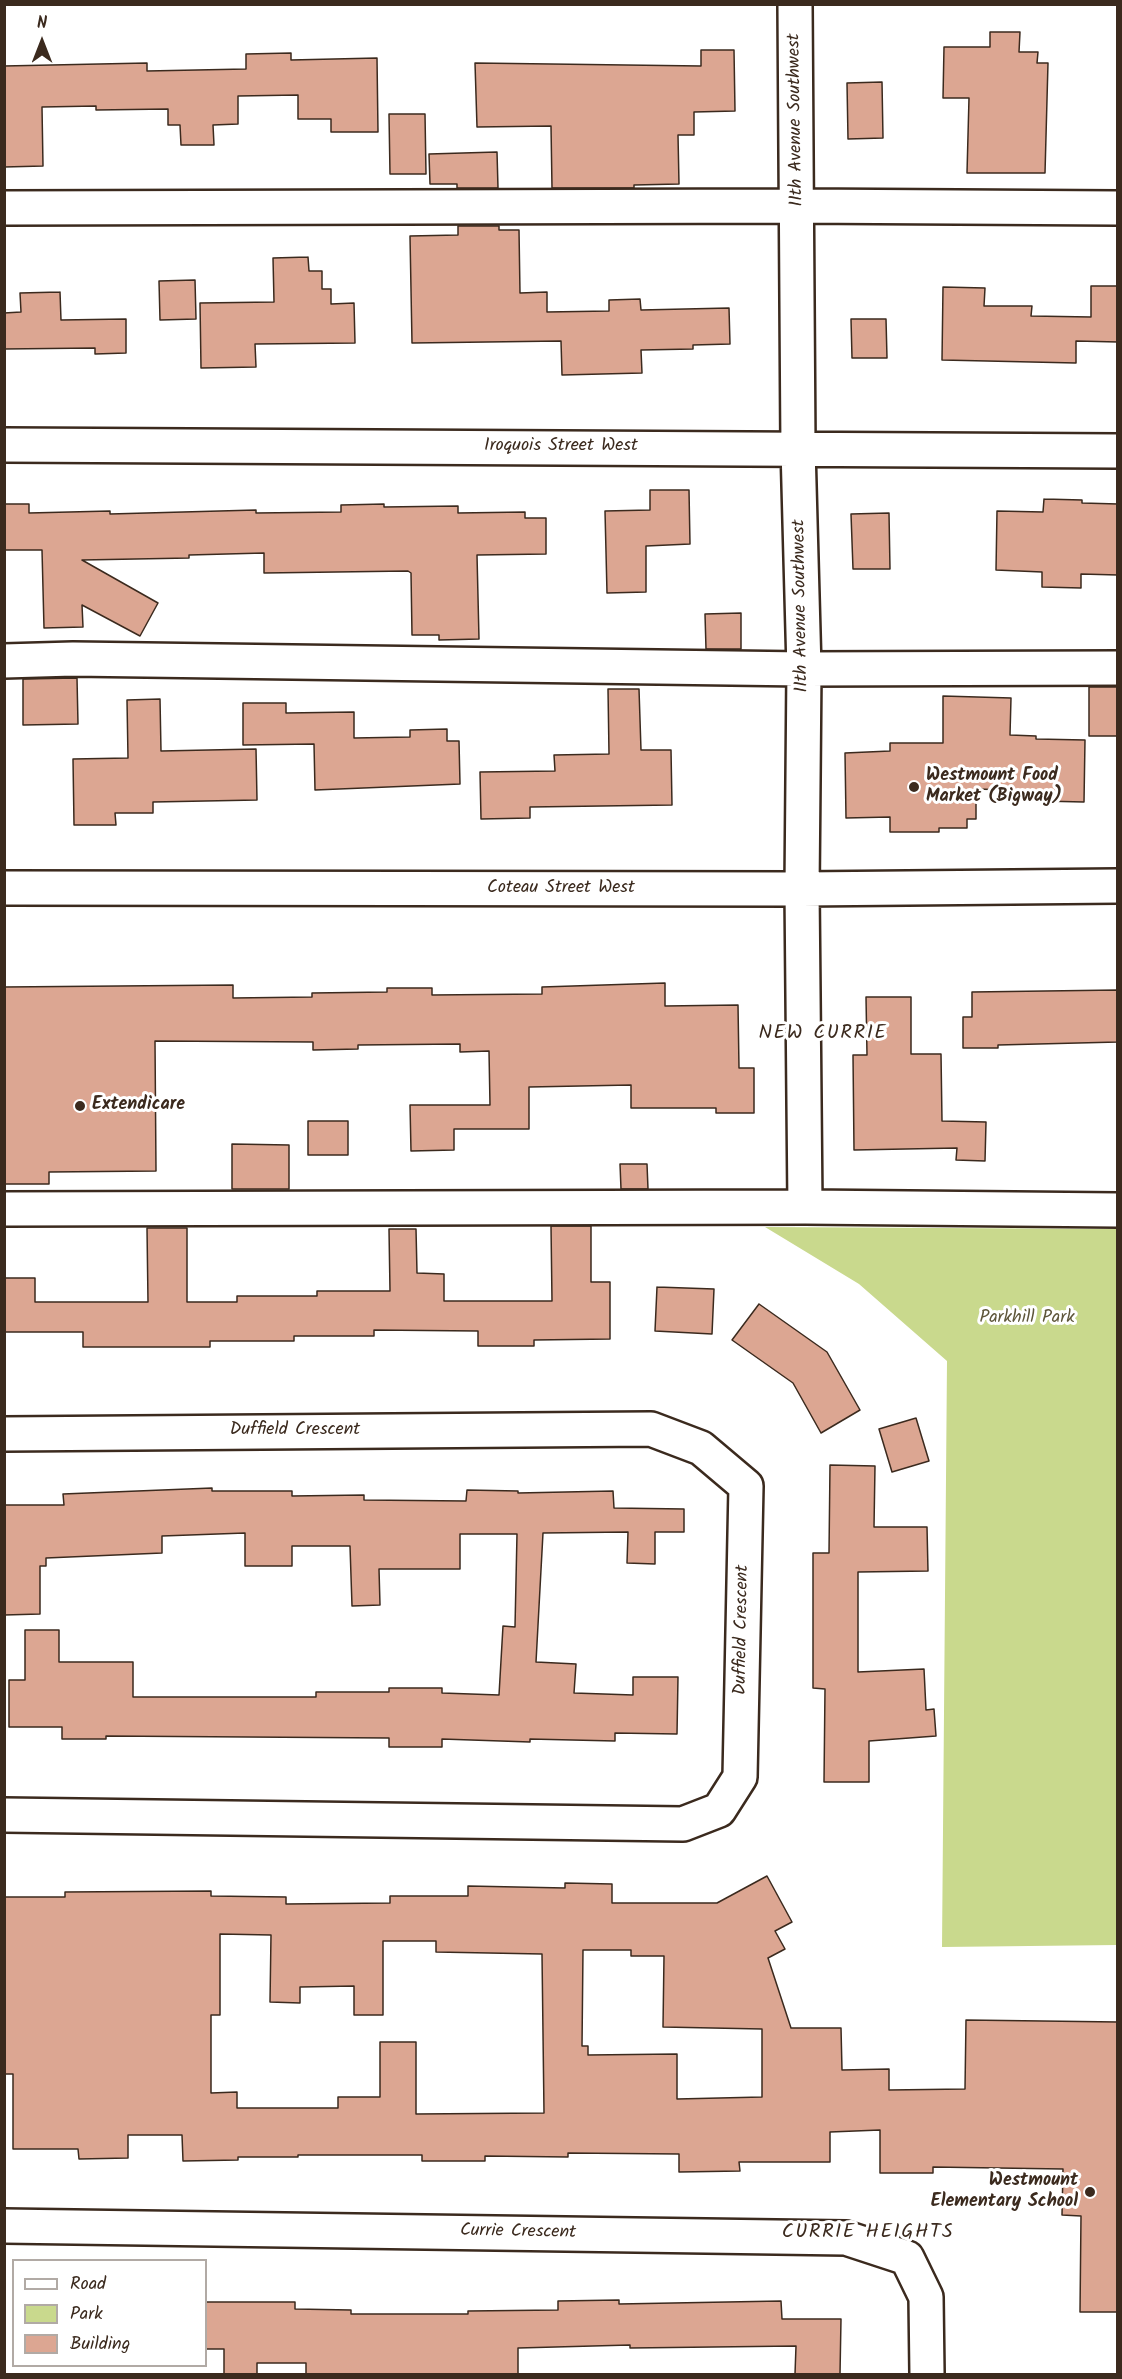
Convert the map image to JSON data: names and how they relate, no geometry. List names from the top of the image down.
{
  "streets": {
    "street": [
      "11th Avenue Southwest",
      "Iroquois Street West",
      "Coteau Street West",
      "Duffield Crescent",
      "Currie Crescent"
    ]
  },
  "crossings": [
    ["11th Avenue Southwest", "Iroquois Street West"],
    ["11th Avenue Southwest", "Coteau Street West"]
  ],
  "districts": ["NEW CURRIE", "CURRIE HEIGHTS"],
  "parks": ["Parkhill Park"],
  "places": ["Westmount Food Market (Bigway)", "Extendicare", "Westmount Elementary School"],
  "legend": ["Road", "Park", "Building"],
  "north": "top"
}
